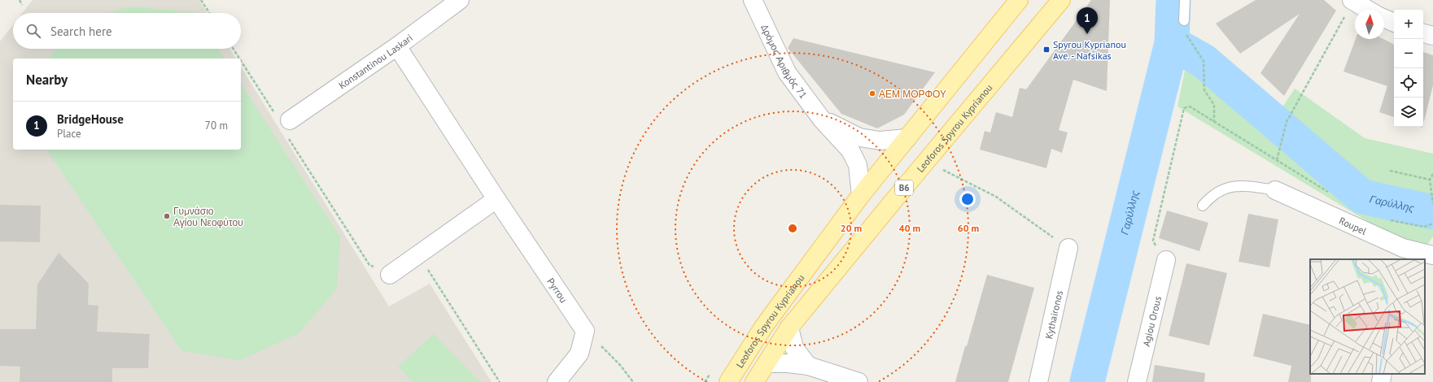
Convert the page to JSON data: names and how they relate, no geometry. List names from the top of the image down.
{
  "streets": {
    "main road": ["Leoforos Spyrou Kyprianou", "B6"],
    "street": [
      "Konstantinou Laskari",
      "Δρόμος Αριθμός 71",
      "Roupel",
      "Pyrrou",
      "Kythaironos",
      "Agiou Orous"
    ]
  },
  "crossings": [
    ["Konstantinou Laskari", "Pyrrou"],
    ["Δρόμος Αριθμός 71", "Leoforos Spyrou Kyprianou"]
  ],
  "water": ["Γαρύλλης"],
  "places": {
    "transit": ["Spyrou Kyprianou Ave. - Nafsikas"],
    "other": ["ΑΕΜ ΜΟΡΦΟΥ", "Γυμνάσιο Αγίου Νεοφύτου"]
  },
  "north": "top",
  "page": {
    "pins": "1",
    "map_buttons": ["+", "−"],
    "search": "Search here",
    "heading": "Nearby",
    "list": [
      {
        "mark": "1",
        "name": "BridgeHouse",
        "note": "Place",
        "value": "70 m"
      }
    ]
  },
  "rings": ["20 m", "40 m", "60 m"]
}
